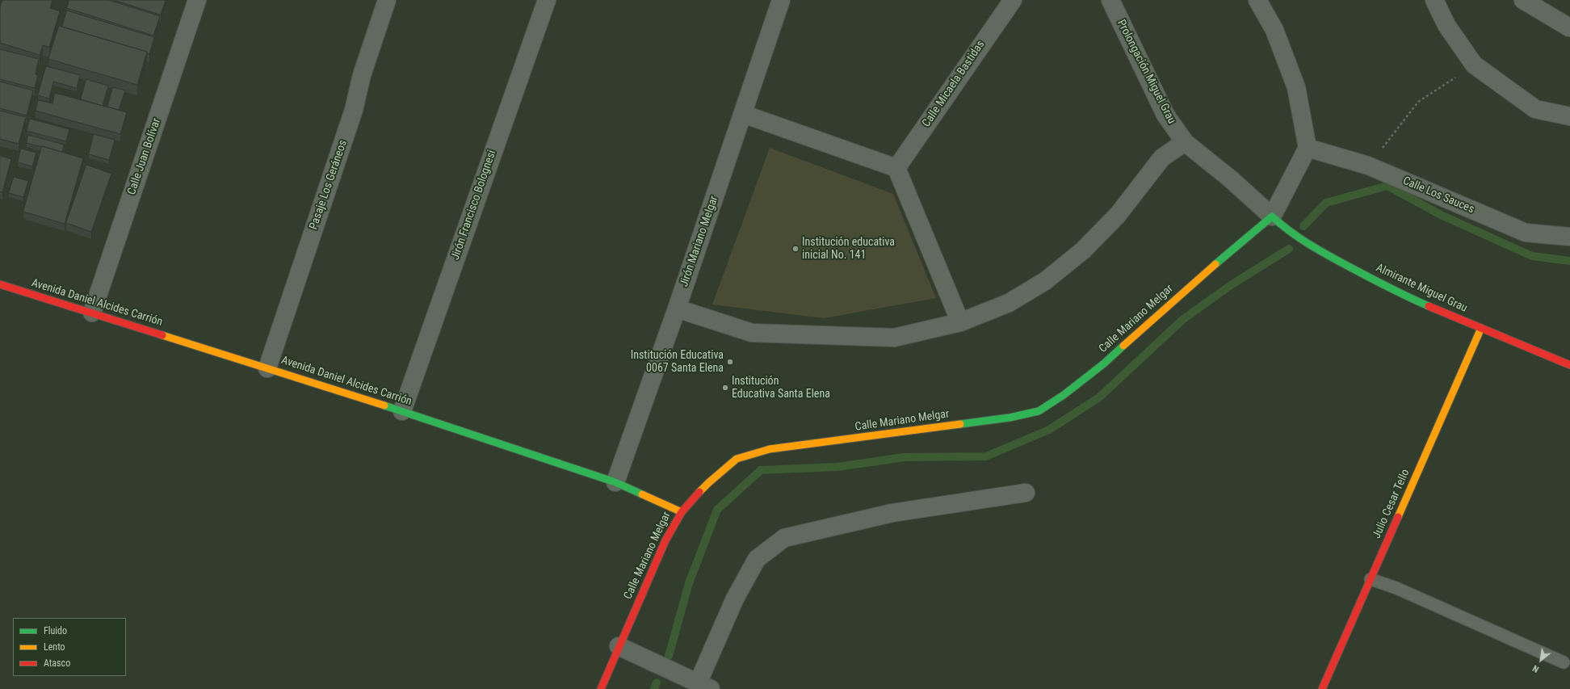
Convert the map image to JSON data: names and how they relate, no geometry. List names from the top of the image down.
{
  "streets": {
    "street": [
      "Prolongación Miguel Grau",
      "Calle Micaela Bastidas",
      "Calle Juan Bolívar",
      "Pasaje Los Geráneos",
      "Calle Los Sauces",
      "Jirón Francisco Bolognesi",
      "Jirón Mariano Melgar",
      "Almirante Miguel Grau",
      "Avenida Daniel Alcides Carrión",
      "Calle Mariano Melgar",
      "Julio Cesar Tello"
    ]
  },
  "crossings": [
    ["Prolongación Miguel Grau", "Almirante Miguel Grau"],
    ["Prolongación Miguel Grau", "Calle Mariano Melgar"],
    ["Calle Juan Bolívar", "Avenida Daniel Alcides Carrión"],
    ["Pasaje Los Geráneos", "Avenida Daniel Alcides Carrión"],
    ["Jirón Francisco Bolognesi", "Avenida Daniel Alcides Carrión"],
    ["Jirón Mariano Melgar", "Avenida Daniel Alcides Carrión"],
    ["Almirante Miguel Grau", "Calle Mariano Melgar"],
    ["Almirante Miguel Grau", "Julio Cesar Tello"],
    ["Avenida Daniel Alcides Carrión", "Calle Mariano Melgar"]
  ],
  "places": ["Institución educativa inicial No. 141", "Institución Educativa 0067 Santa Elena", "Institución Educativa Santa Elena"],
  "legend": ["Fluido", "Lento", "Atasco"],
  "north": "bottom left"
}
